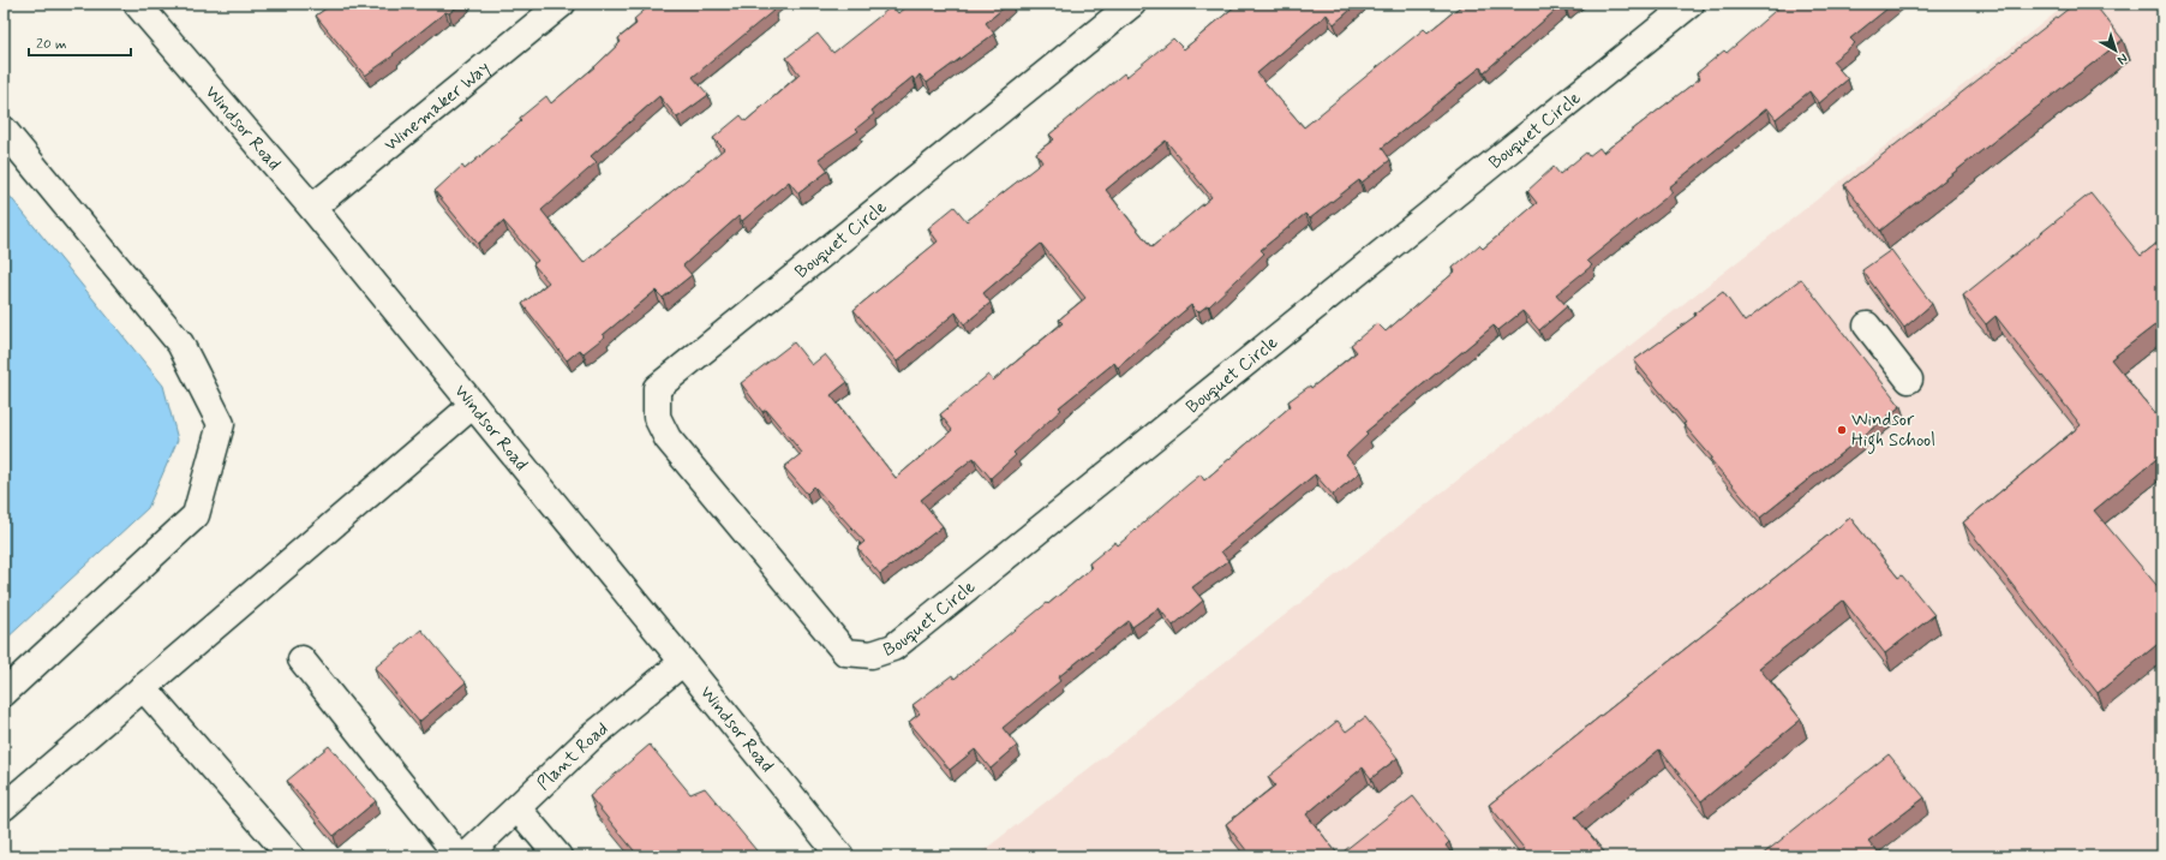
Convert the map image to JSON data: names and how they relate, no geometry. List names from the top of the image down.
{
  "streets": {
    "street": [
      "Winemaker Way",
      "Windsor Road",
      "Bouquet Circle",
      "Plant Road"
    ]
  },
  "crossings": [
    ["Winemaker Way", "Windsor Road"],
    ["Windsor Road", "Plant Road"]
  ],
  "places": ["Windsor High School"],
  "scale_bar": "20 m",
  "north": "bottom right"
}
